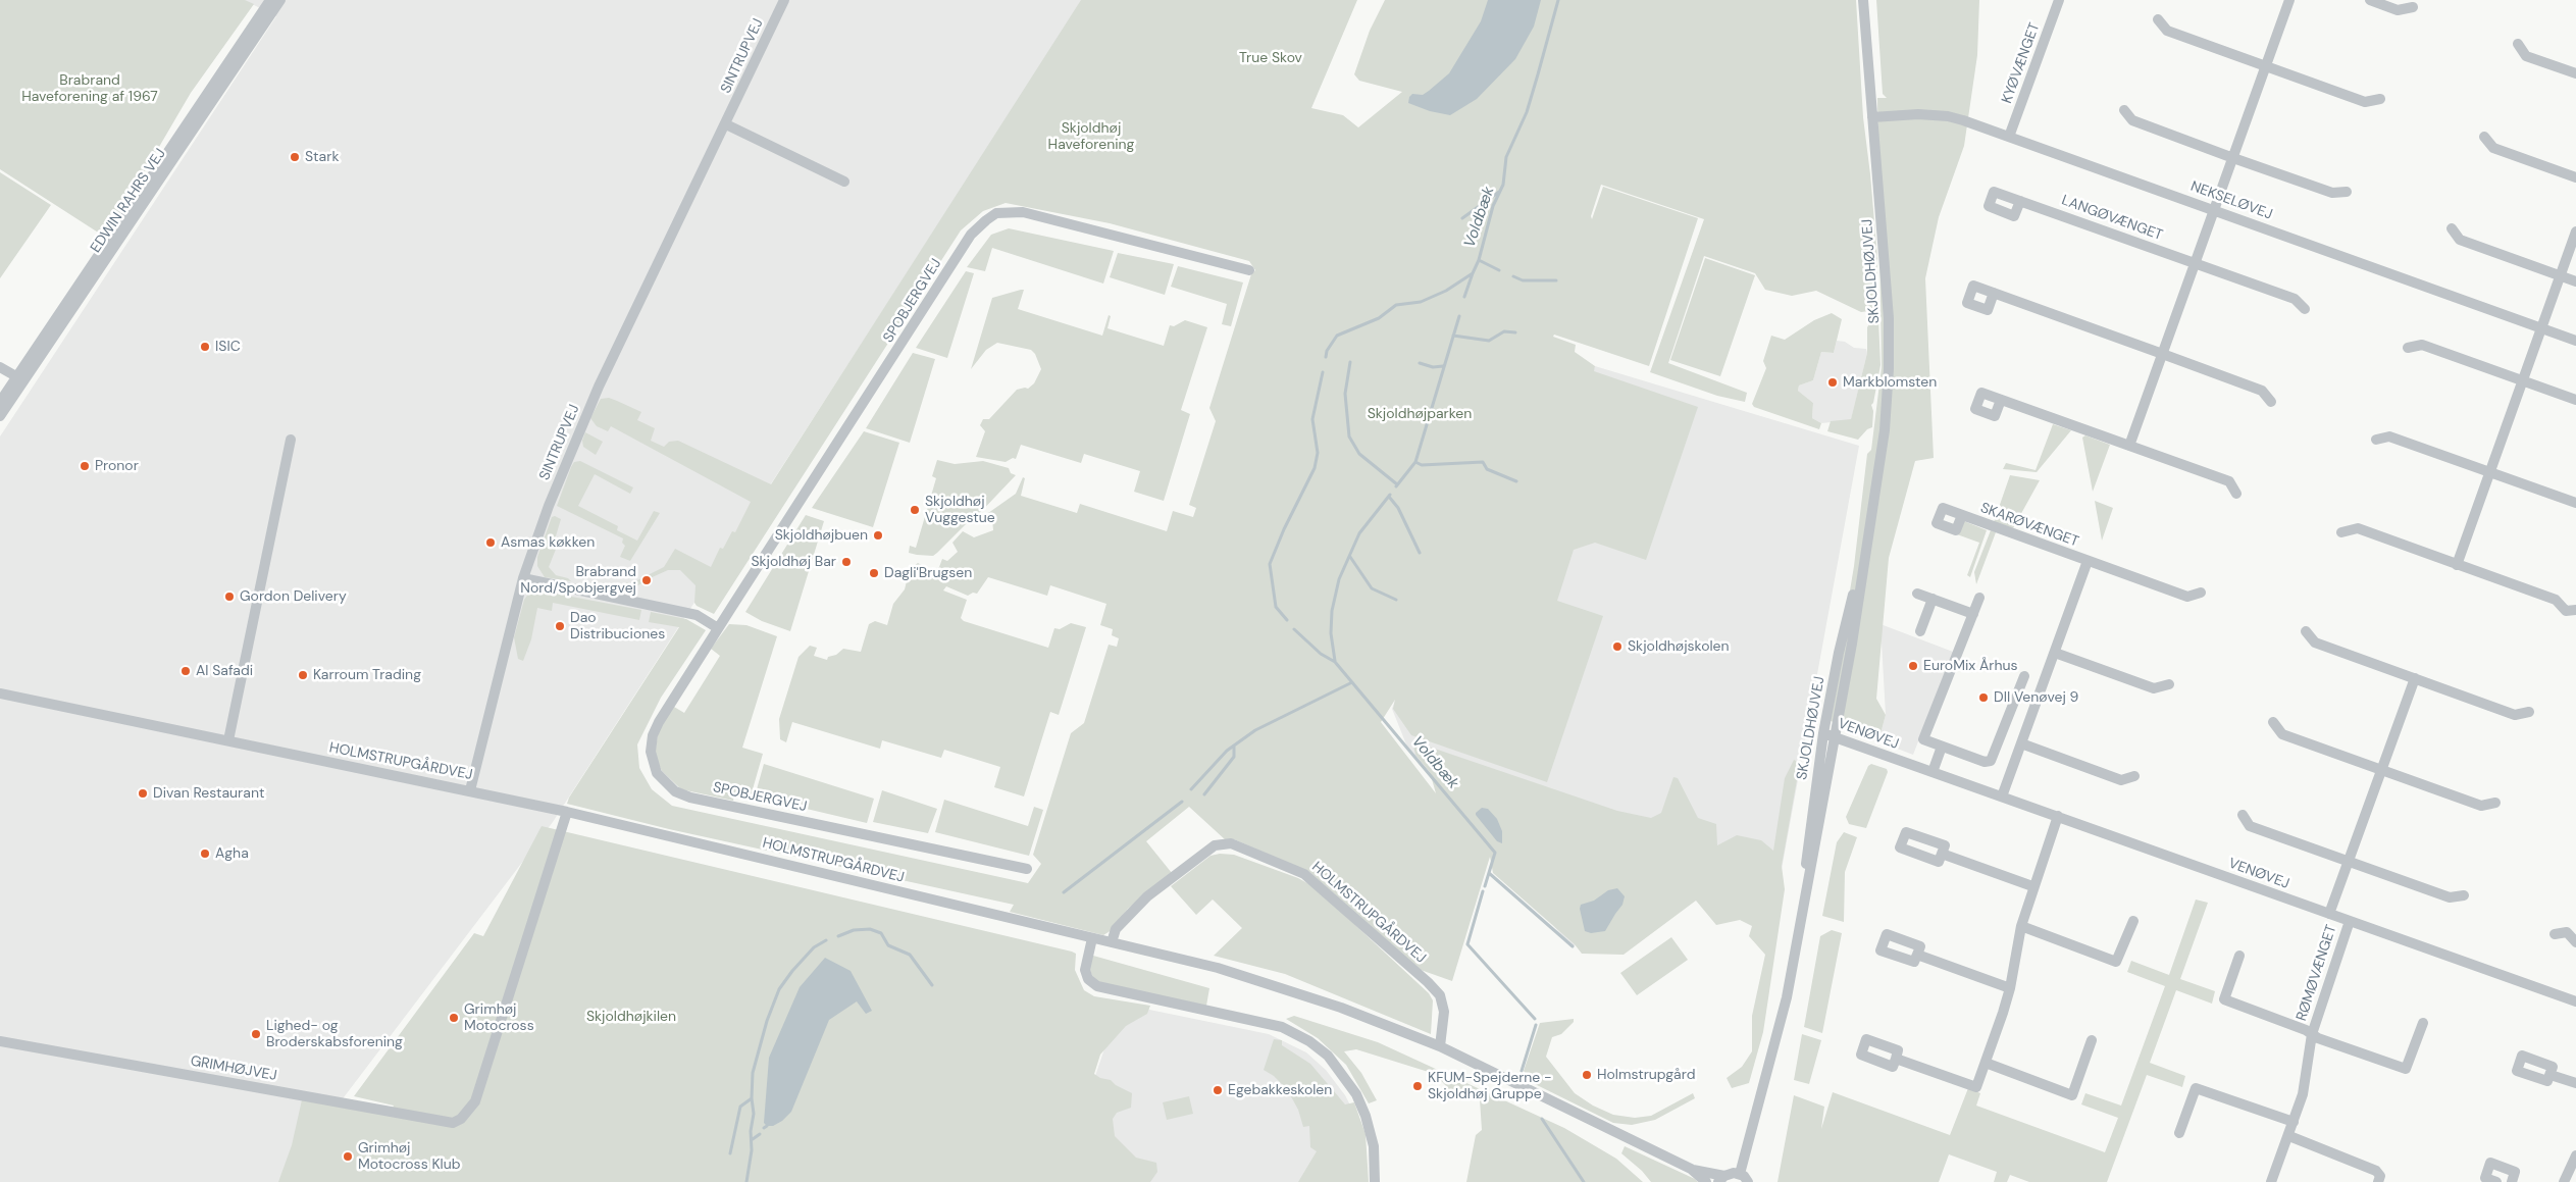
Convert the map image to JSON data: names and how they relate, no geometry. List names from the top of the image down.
{
  "streets": {
    "street": [
      "SINTRUPVEJ",
      "KYØVÆNGET",
      "EDWIN RAHRS VEJ",
      "NEKSELØVEJ",
      "LANGØVÆNGET",
      "SKJOLDHØJVEJ",
      "SPOBJERGVEJ",
      "SKARØVÆNGET",
      "VENØVEJ",
      "HOLMSTRUPGÅRDVEJ",
      "RØMØVÆNGET",
      "GRIMHØJVEJ"
    ]
  },
  "crossings": [
    ["SINTRUPVEJ", "HOLMSTRUPGÅRDVEJ"],
    ["KYØVÆNGET", "NEKSELØVEJ"],
    ["NEKSELØVEJ", "SKJOLDHØJVEJ"],
    ["SKJOLDHØJVEJ", "VENØVEJ"],
    ["SKJOLDHØJVEJ", "HOLMSTRUPGÅRDVEJ"],
    ["SKARØVÆNGET", "VENØVEJ"],
    ["VENØVEJ", "RØMØVÆNGET"],
    ["HOLMSTRUPGÅRDVEJ", "GRIMHØJVEJ"]
  ],
  "water": ["Voldbæk"],
  "parks": [
    "True Skov",
    "Brabrand Haveforening af 1967",
    "Skjoldhøj Haveforening",
    "Skjoldhøjparken",
    "Skjoldhøjkilen"
  ],
  "places": [
    "Stark",
    "ISIC",
    "Markblomsten",
    "Pronor",
    "Skjoldhøj Vuggestue",
    "Skjoldhøjbuen",
    "Asmas køkken",
    "Skjoldhøj Bar",
    "Dagli'Brugsen",
    "Brabrand Nord/Spobjergvej",
    "Gordon Delivery",
    "Dao Distribuciones",
    "Skjoldhøjskolen",
    "EuroMix Århus",
    "Al Safadi",
    "Karroum Trading",
    "DII Venøvej 9",
    "Divan Restaurant",
    "Agha",
    "Grimhøj Motocross",
    "Lighed- og Broderskabsforening",
    "Holmstrupgård",
    "KFUM-Spejderne - Skjoldhøj Gruppe",
    "Egebakkeskolen",
    "Grimhøj Motocross Klub"
  ]
}
